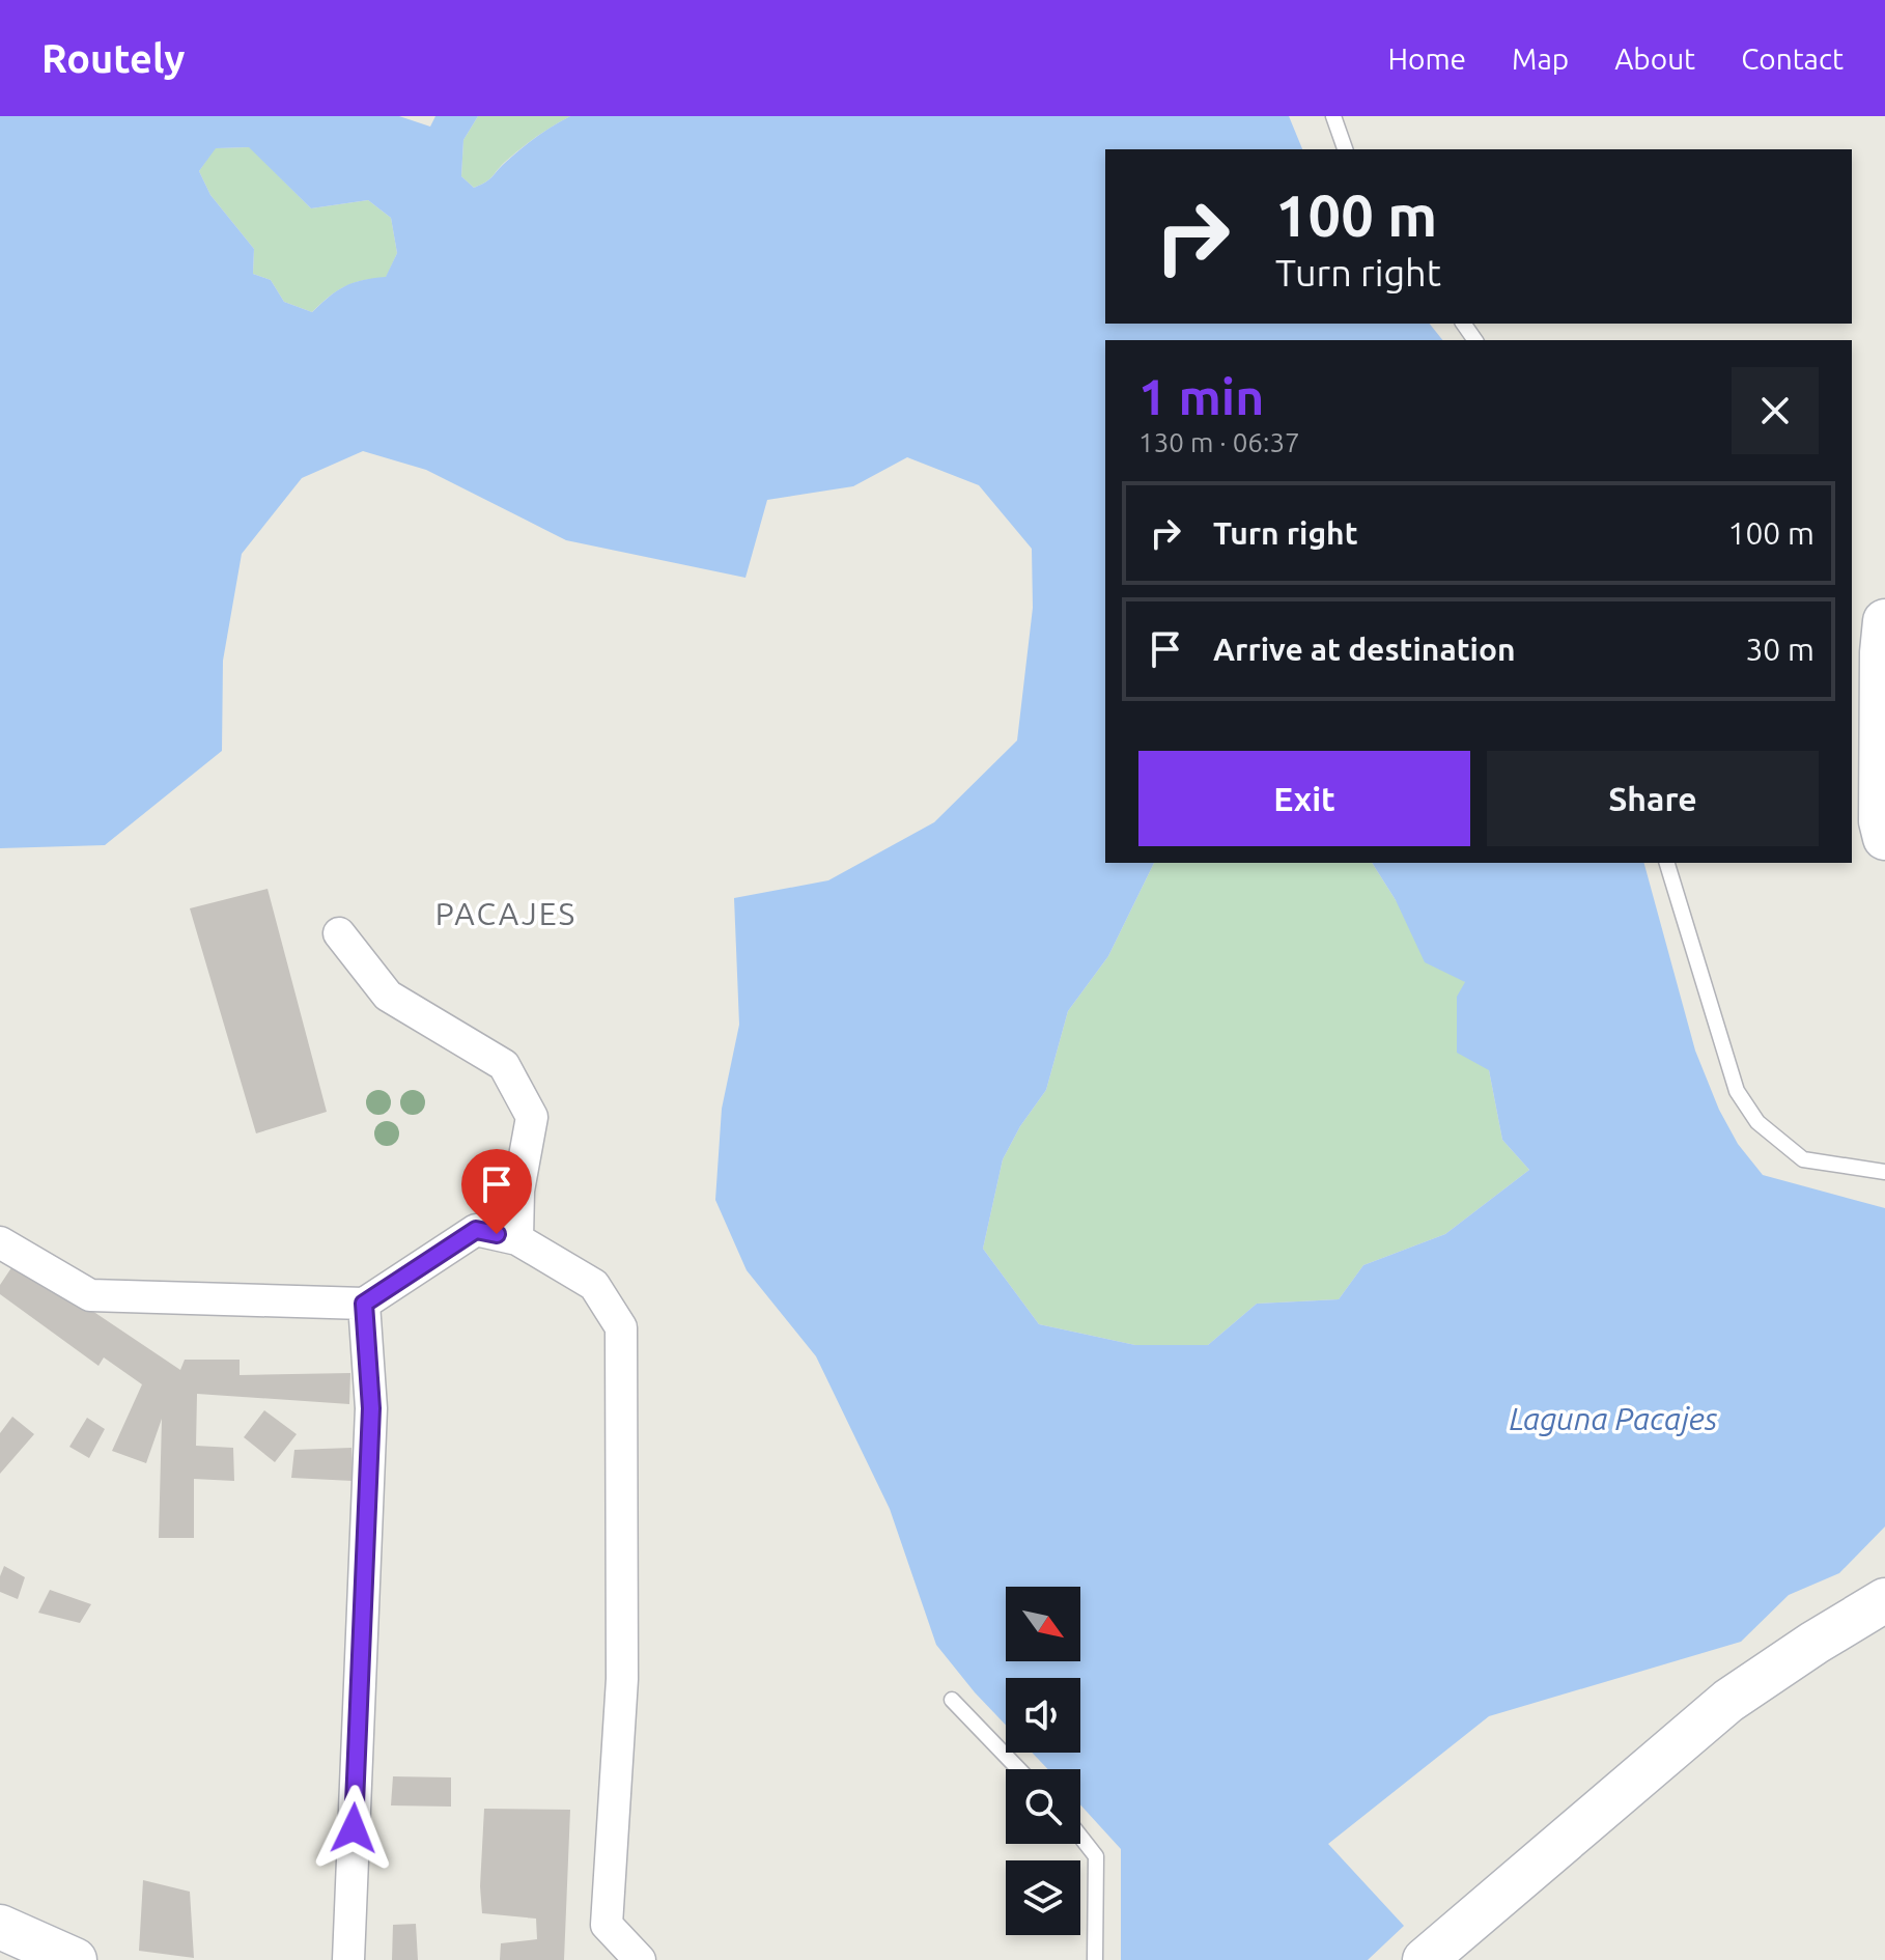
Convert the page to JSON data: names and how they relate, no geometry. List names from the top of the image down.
{
  "districts": ["PACAJES"],
  "water": ["Laguna Pacajes"],
  "north": "bottom right",
  "page": {
    "header": "Routely",
    "nav": [
      "Home",
      "Map",
      "About",
      "Contact"
    ],
    "turn": ["100 m", "Turn right"],
    "heading": ["1 min", "130 m · 06:37"],
    "list": [
      {
        "name": "Turn right",
        "value": "100 m"
      },
      {
        "name": "Arrive at destination",
        "value": "30 m"
      }
    ],
    "buttons": ["Exit", "Share"]
  }
}
